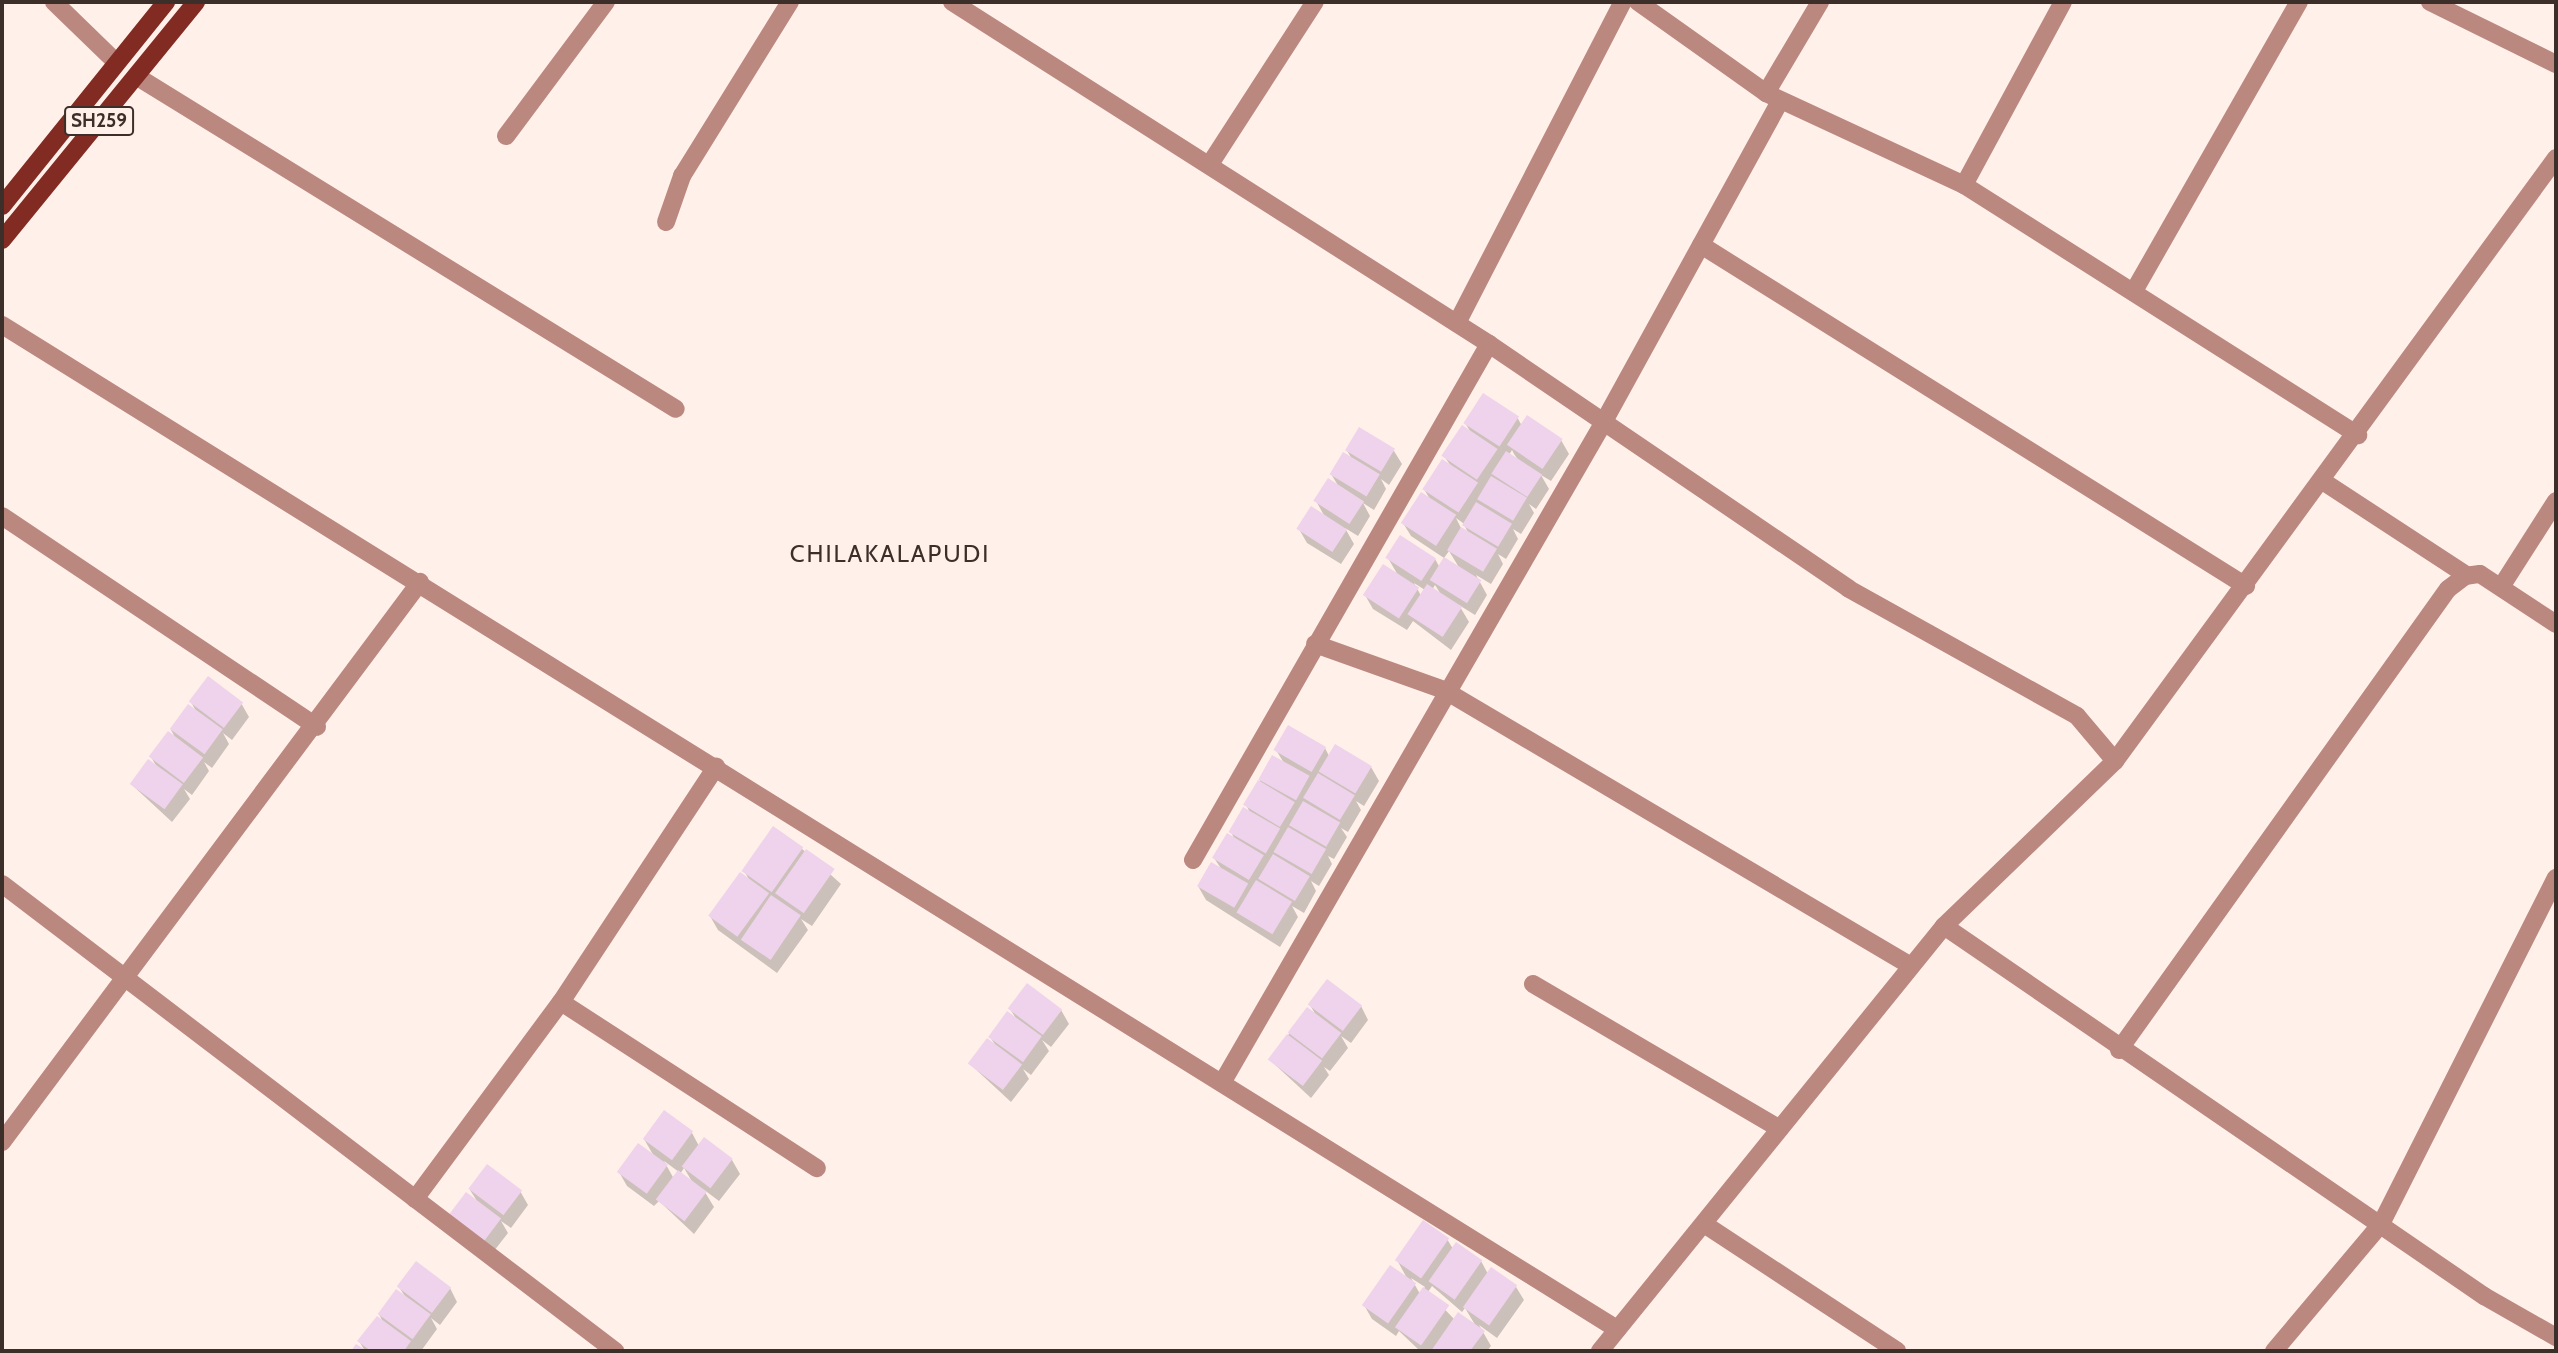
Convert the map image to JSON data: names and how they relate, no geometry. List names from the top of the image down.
{
  "streets": {
    "main road": ["SH259"]
  },
  "districts": ["CHILAKALAPUDI"]
}
